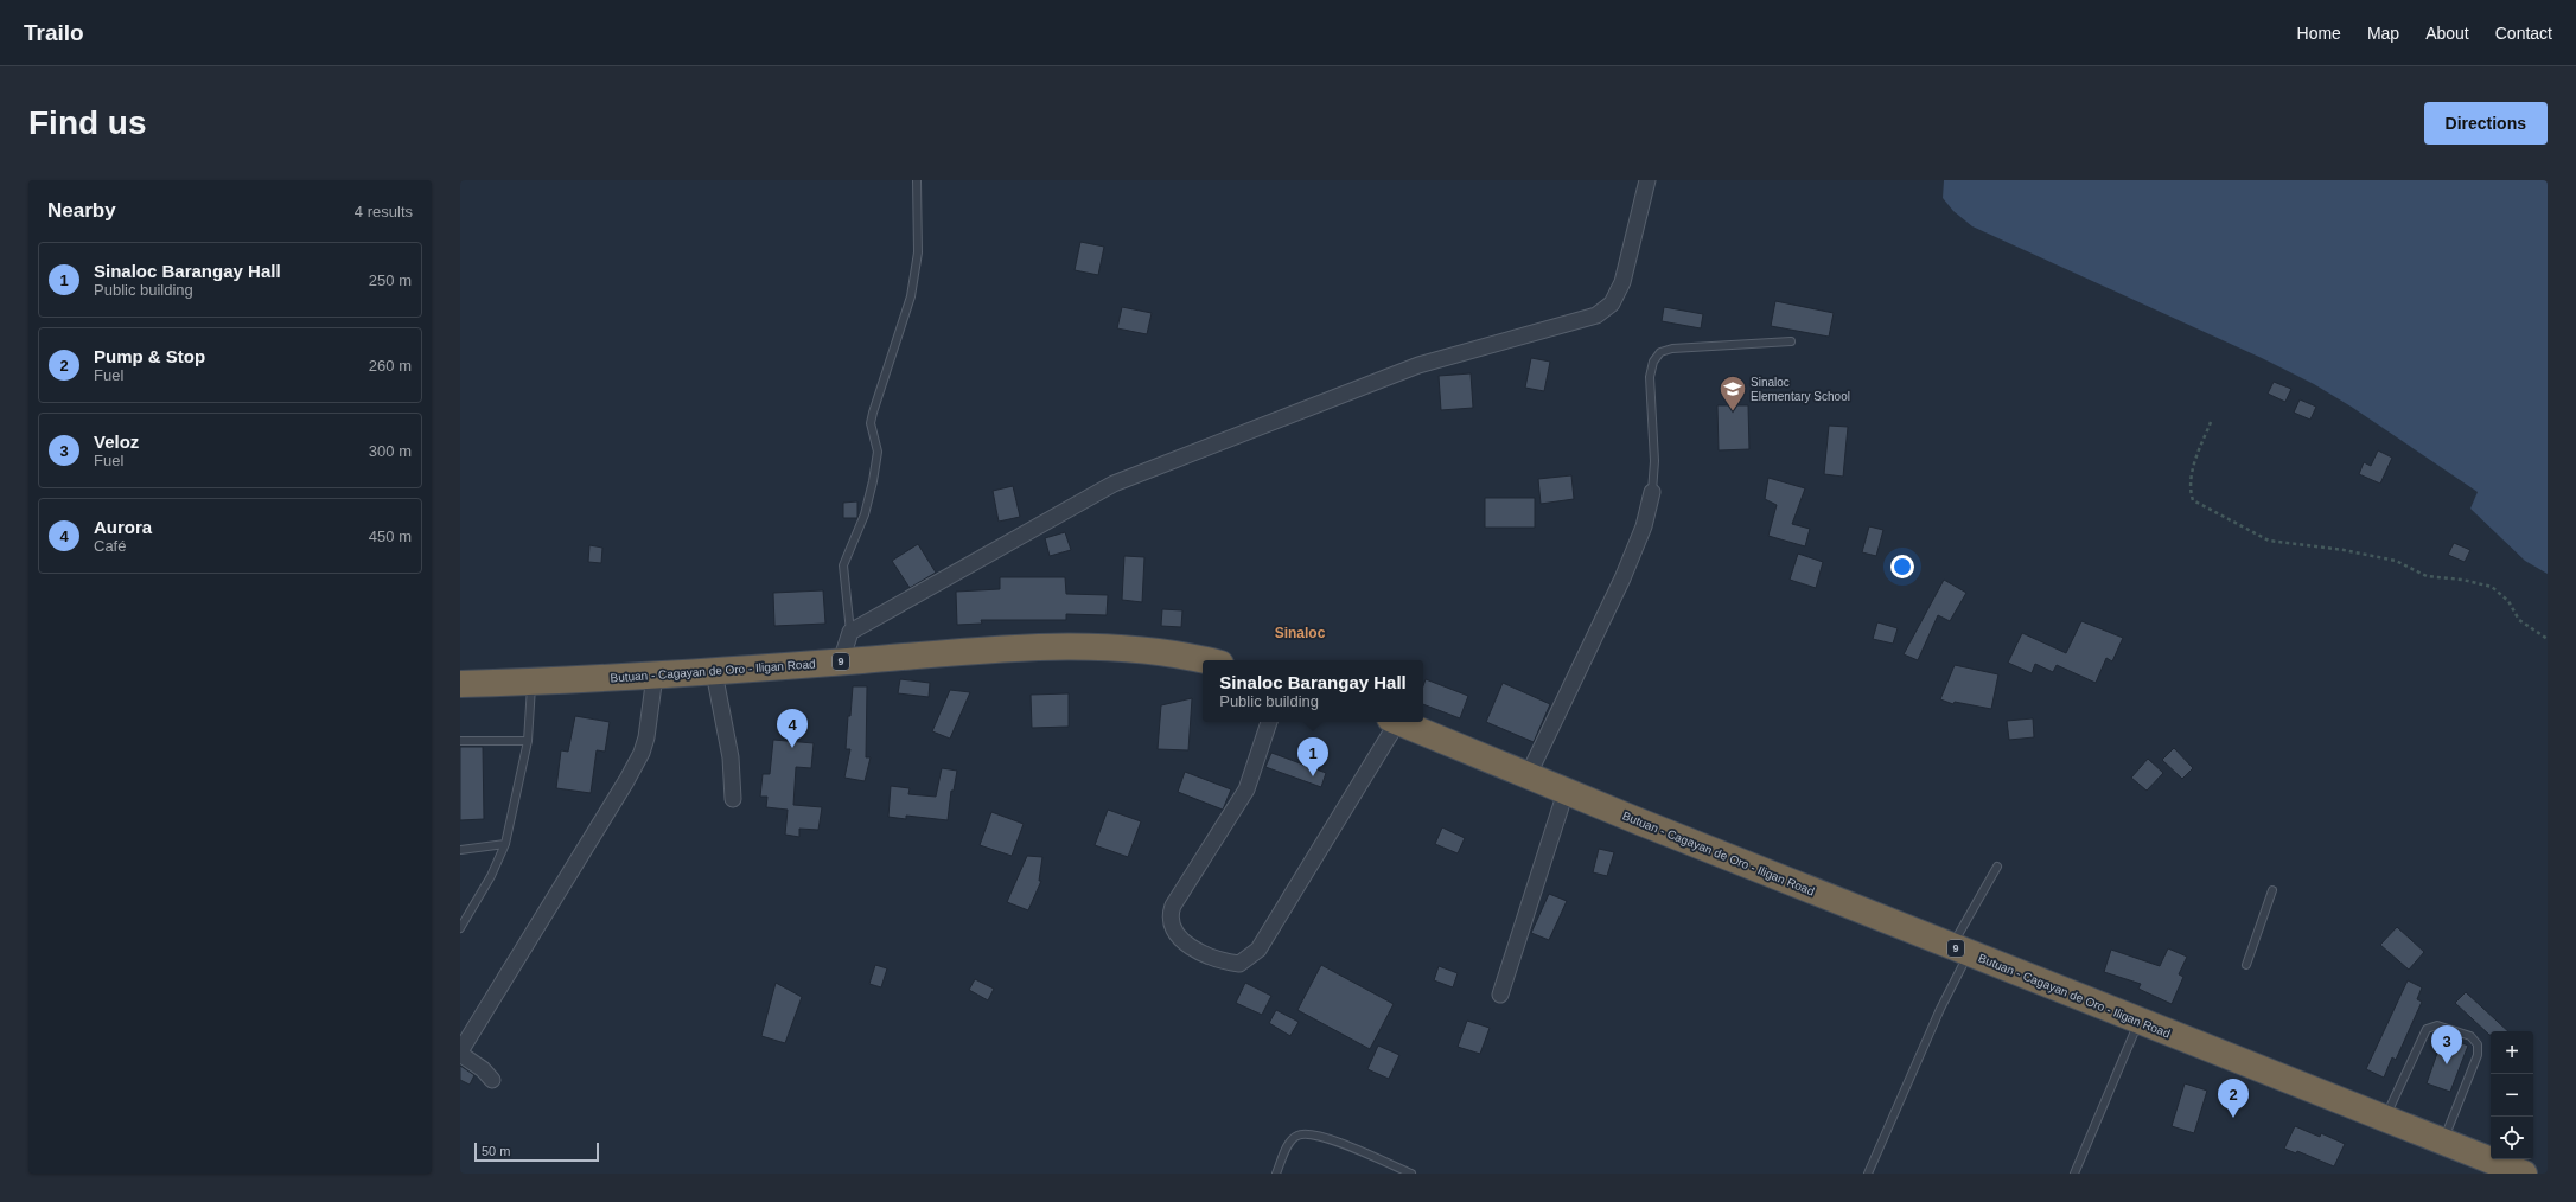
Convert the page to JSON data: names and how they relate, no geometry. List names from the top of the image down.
{
  "streets": {
    "highway": ["9", "Butuan - Cagayan de Oro - Iligan Road"]
  },
  "districts": ["Sinaloc"],
  "places": {
    "school or university": ["Sinaloc Elementary School"]
  },
  "scale_bar": "50 m",
  "page": {
    "header": "Trailo",
    "nav": [
      "Home",
      "Map",
      "About",
      "Contact"
    ],
    "buttons": "Directions",
    "title": "Find us",
    "heading": ["Nearby", "4 results"],
    "list": [
      {
        "mark": "1",
        "name": "Sinaloc Barangay Hall",
        "note": "Public building",
        "value": "250 m"
      },
      {
        "mark": "2",
        "name": "Pump & Stop",
        "note": "Fuel",
        "value": "260 m"
      },
      {
        "mark": "3",
        "name": "Veloz",
        "note": "Fuel",
        "value": "300 m"
      },
      {
        "mark": "4",
        "name": "Aurora",
        "note": "Café",
        "value": "450 m"
      }
    ],
    "popup": ["Sinaloc Barangay Hall", "Public building"],
    "pins": [
      "4",
      "1",
      "3",
      "2"
    ],
    "map_buttons": ["+", "−"],
    "scale": "50 m"
  }
}
